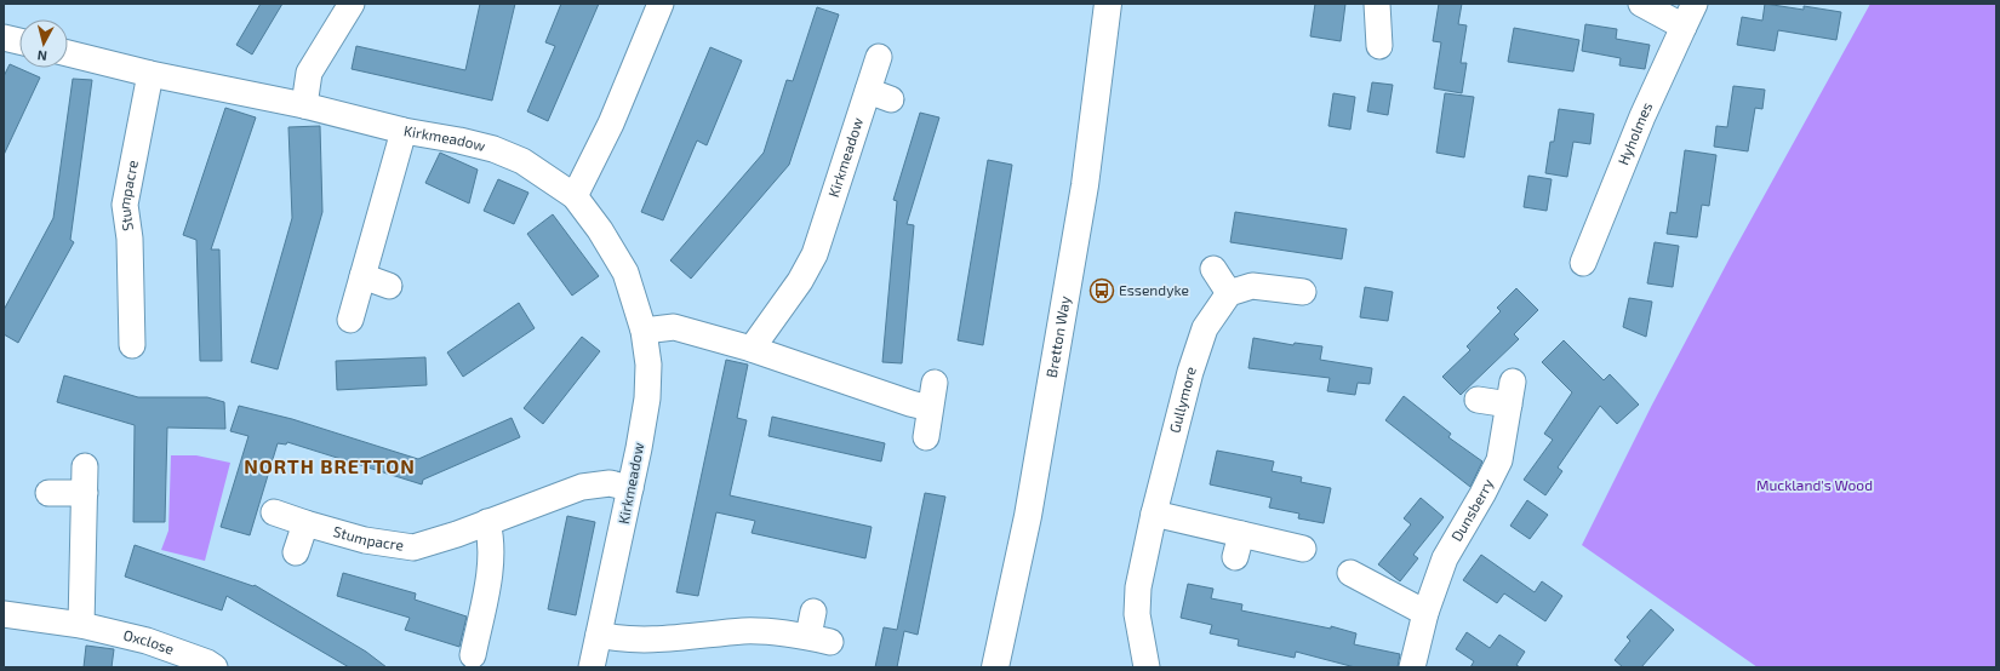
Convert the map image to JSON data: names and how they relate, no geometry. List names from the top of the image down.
{
  "streets": {
    "street": [
      "Hyholmes",
      "Kirkmeadow",
      "Stumpacre",
      "Bretton Way",
      "Gullymore",
      "Dunsberry",
      "Oxclose"
    ]
  },
  "crossings": [
    ["Kirkmeadow", "Stumpacre"]
  ],
  "districts": ["NORTH BRETTON"],
  "parks": ["Muckland's Wood"],
  "places": {
    "bus stop": ["Essendyke"]
  },
  "north": "bottom"
}
